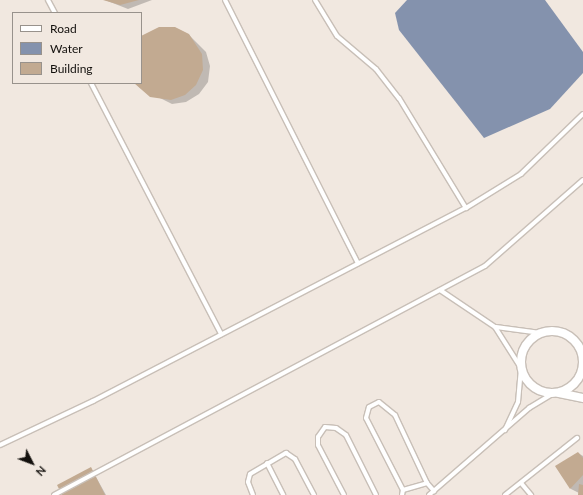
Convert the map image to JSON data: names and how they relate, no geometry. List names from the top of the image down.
{
  "legend": ["Road", "Water", "Building"],
  "north": "bottom right"
}
